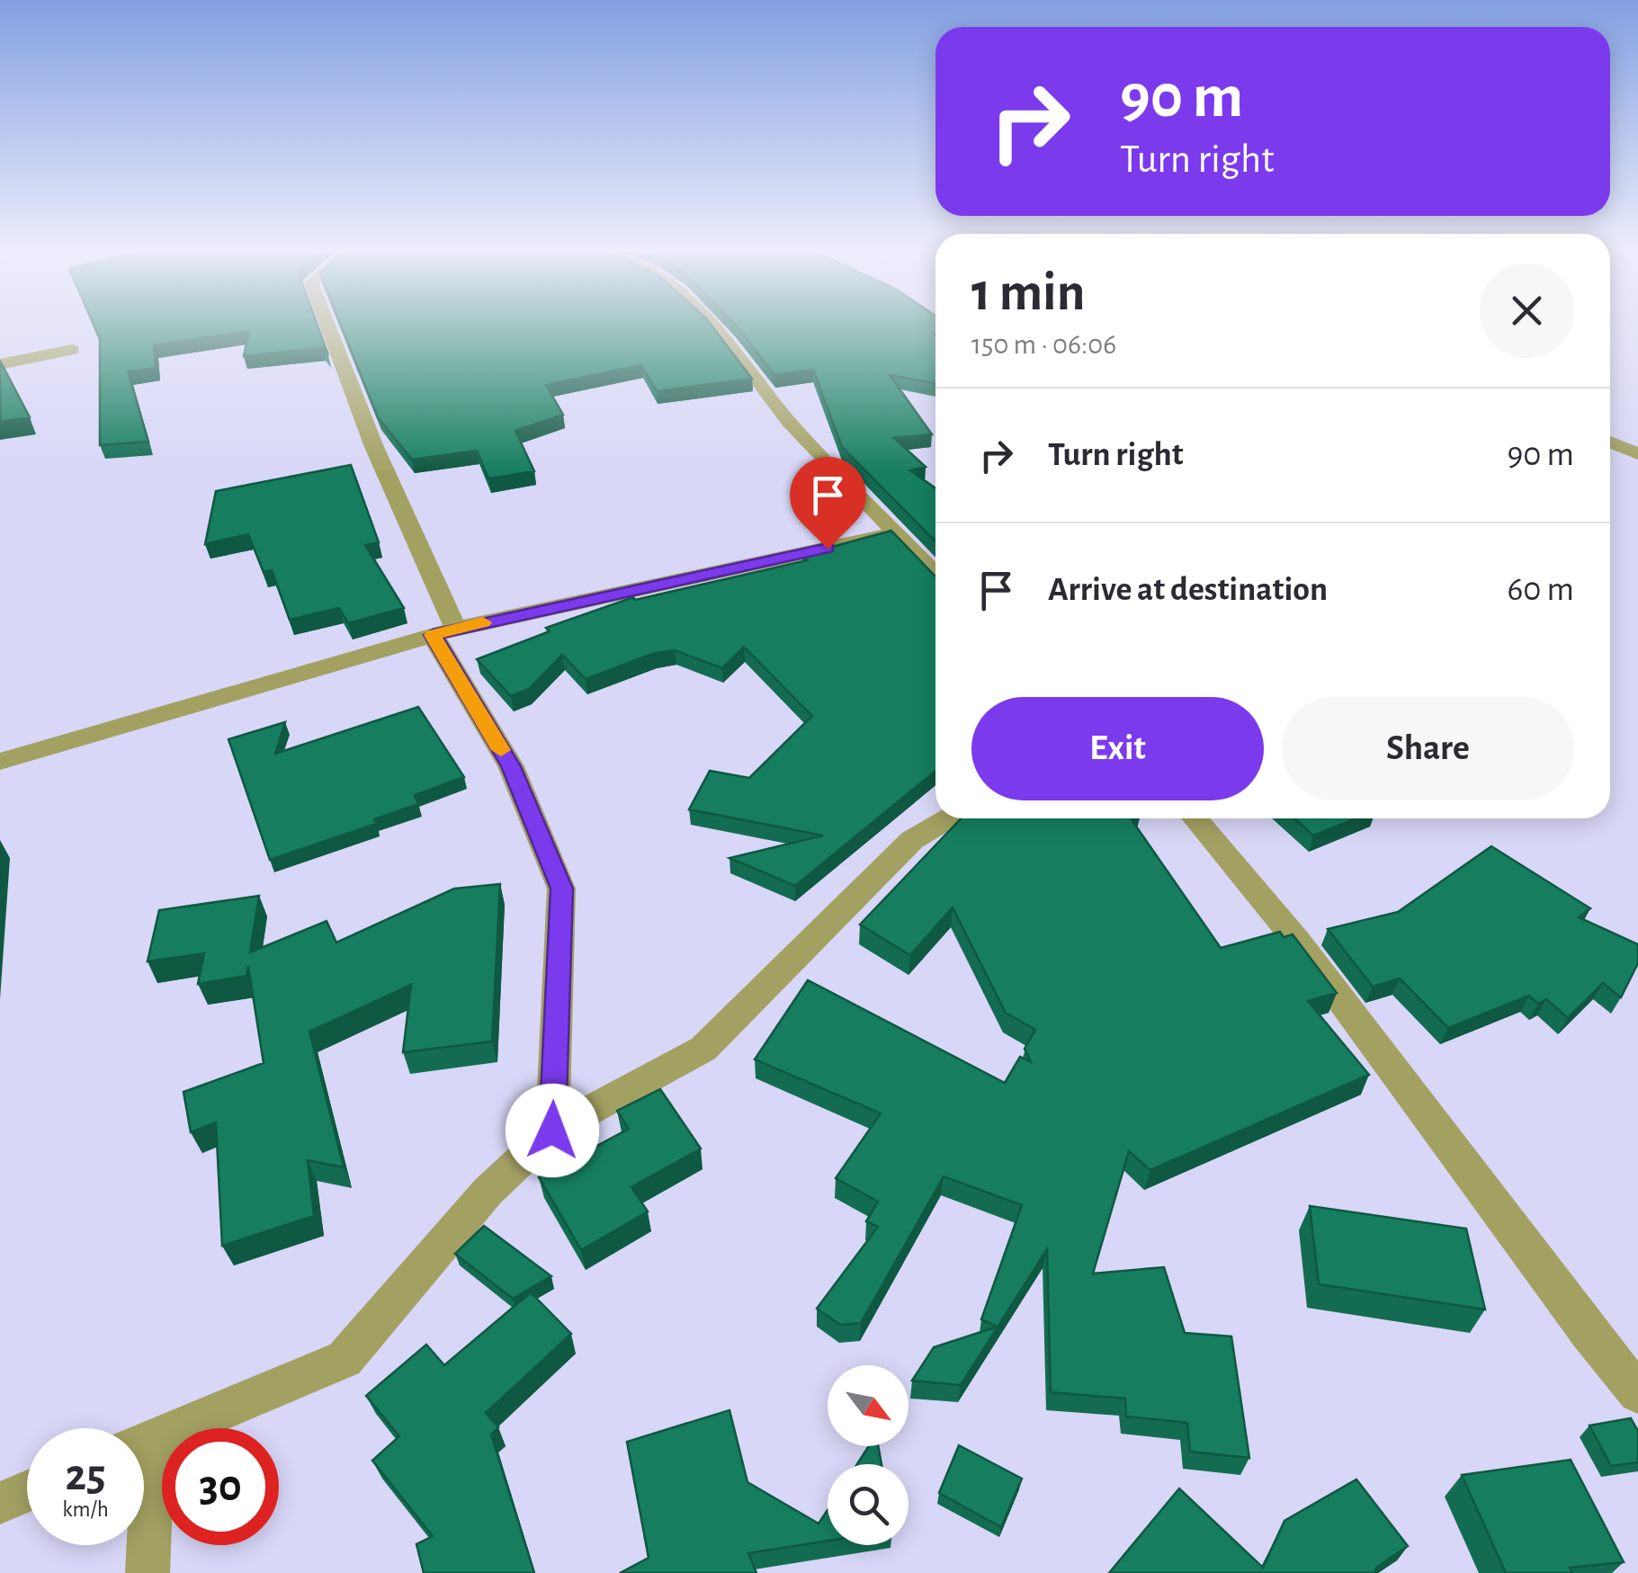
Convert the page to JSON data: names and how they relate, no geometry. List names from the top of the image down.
{
  "north": "bottom right",
  "page": {
    "turn": ["90 m", "Turn right"],
    "heading": ["1 min", "150 m · 06:06"],
    "list": [
      {
        "name": "Turn right",
        "value": "90 m"
      },
      {
        "name": "Arrive at destination",
        "value": "60 m"
      }
    ],
    "buttons": ["Exit", "Share"],
    "speed": "25 km/h",
    "limit": "30"
  }
}
